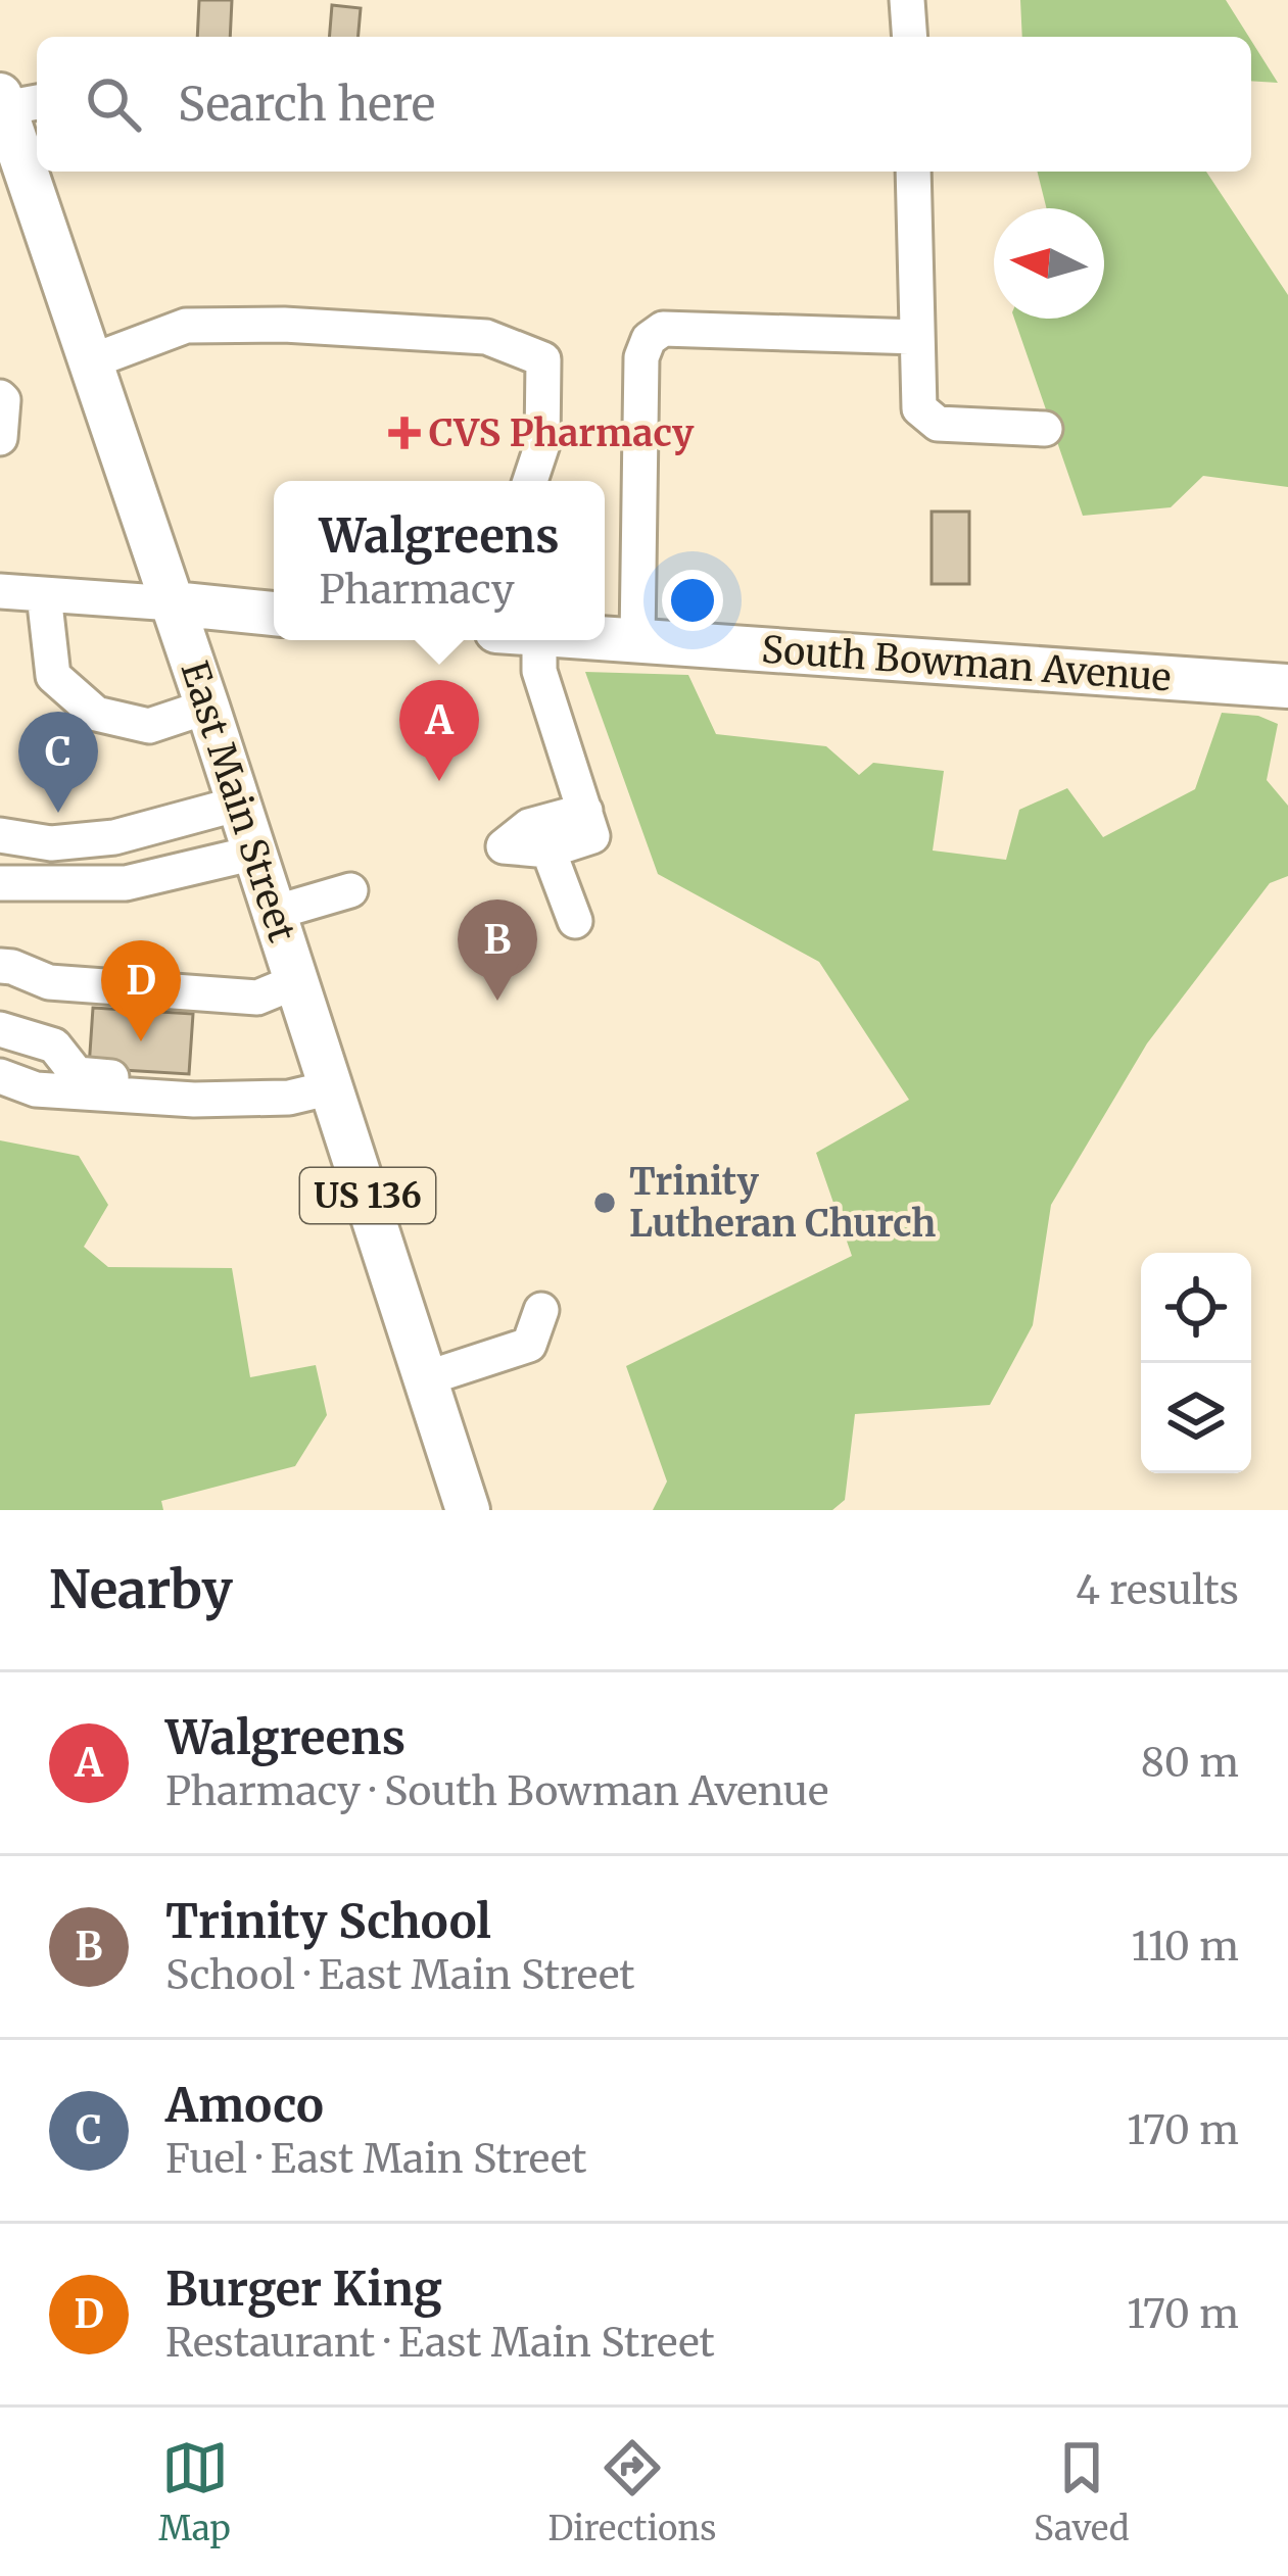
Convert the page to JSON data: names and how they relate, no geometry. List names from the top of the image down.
{
  "streets": {
    "main road": ["South Bowman Avenue", "East Main Street", "US 136"]
  },
  "places": {
    "health": ["CVS Pharmacy"],
    "other": ["Trinity Lutheran Church"]
  },
  "north": "left",
  "page": {
    "search": "Search here",
    "popup": ["Walgreens", "Pharmacy"],
    "pins": [
      "A",
      "C",
      "B",
      "D"
    ],
    "heading": ["Nearby", "4 results"],
    "list": [
      {
        "mark": "A",
        "name": "Walgreens",
        "note": "Pharmacy · South Bowman Avenue",
        "value": "80 m"
      },
      {
        "mark": "B",
        "name": "Trinity School",
        "note": "School · East Main Street",
        "value": "110 m"
      },
      {
        "mark": "C",
        "name": "Amoco",
        "note": "Fuel · East Main Street",
        "value": "170 m"
      },
      {
        "mark": "D",
        "name": "Burger King",
        "note": "Restaurant · East Main Street",
        "value": "170 m"
      }
    ],
    "nav": ["Map", "Directions", "Saved"]
  }
}
